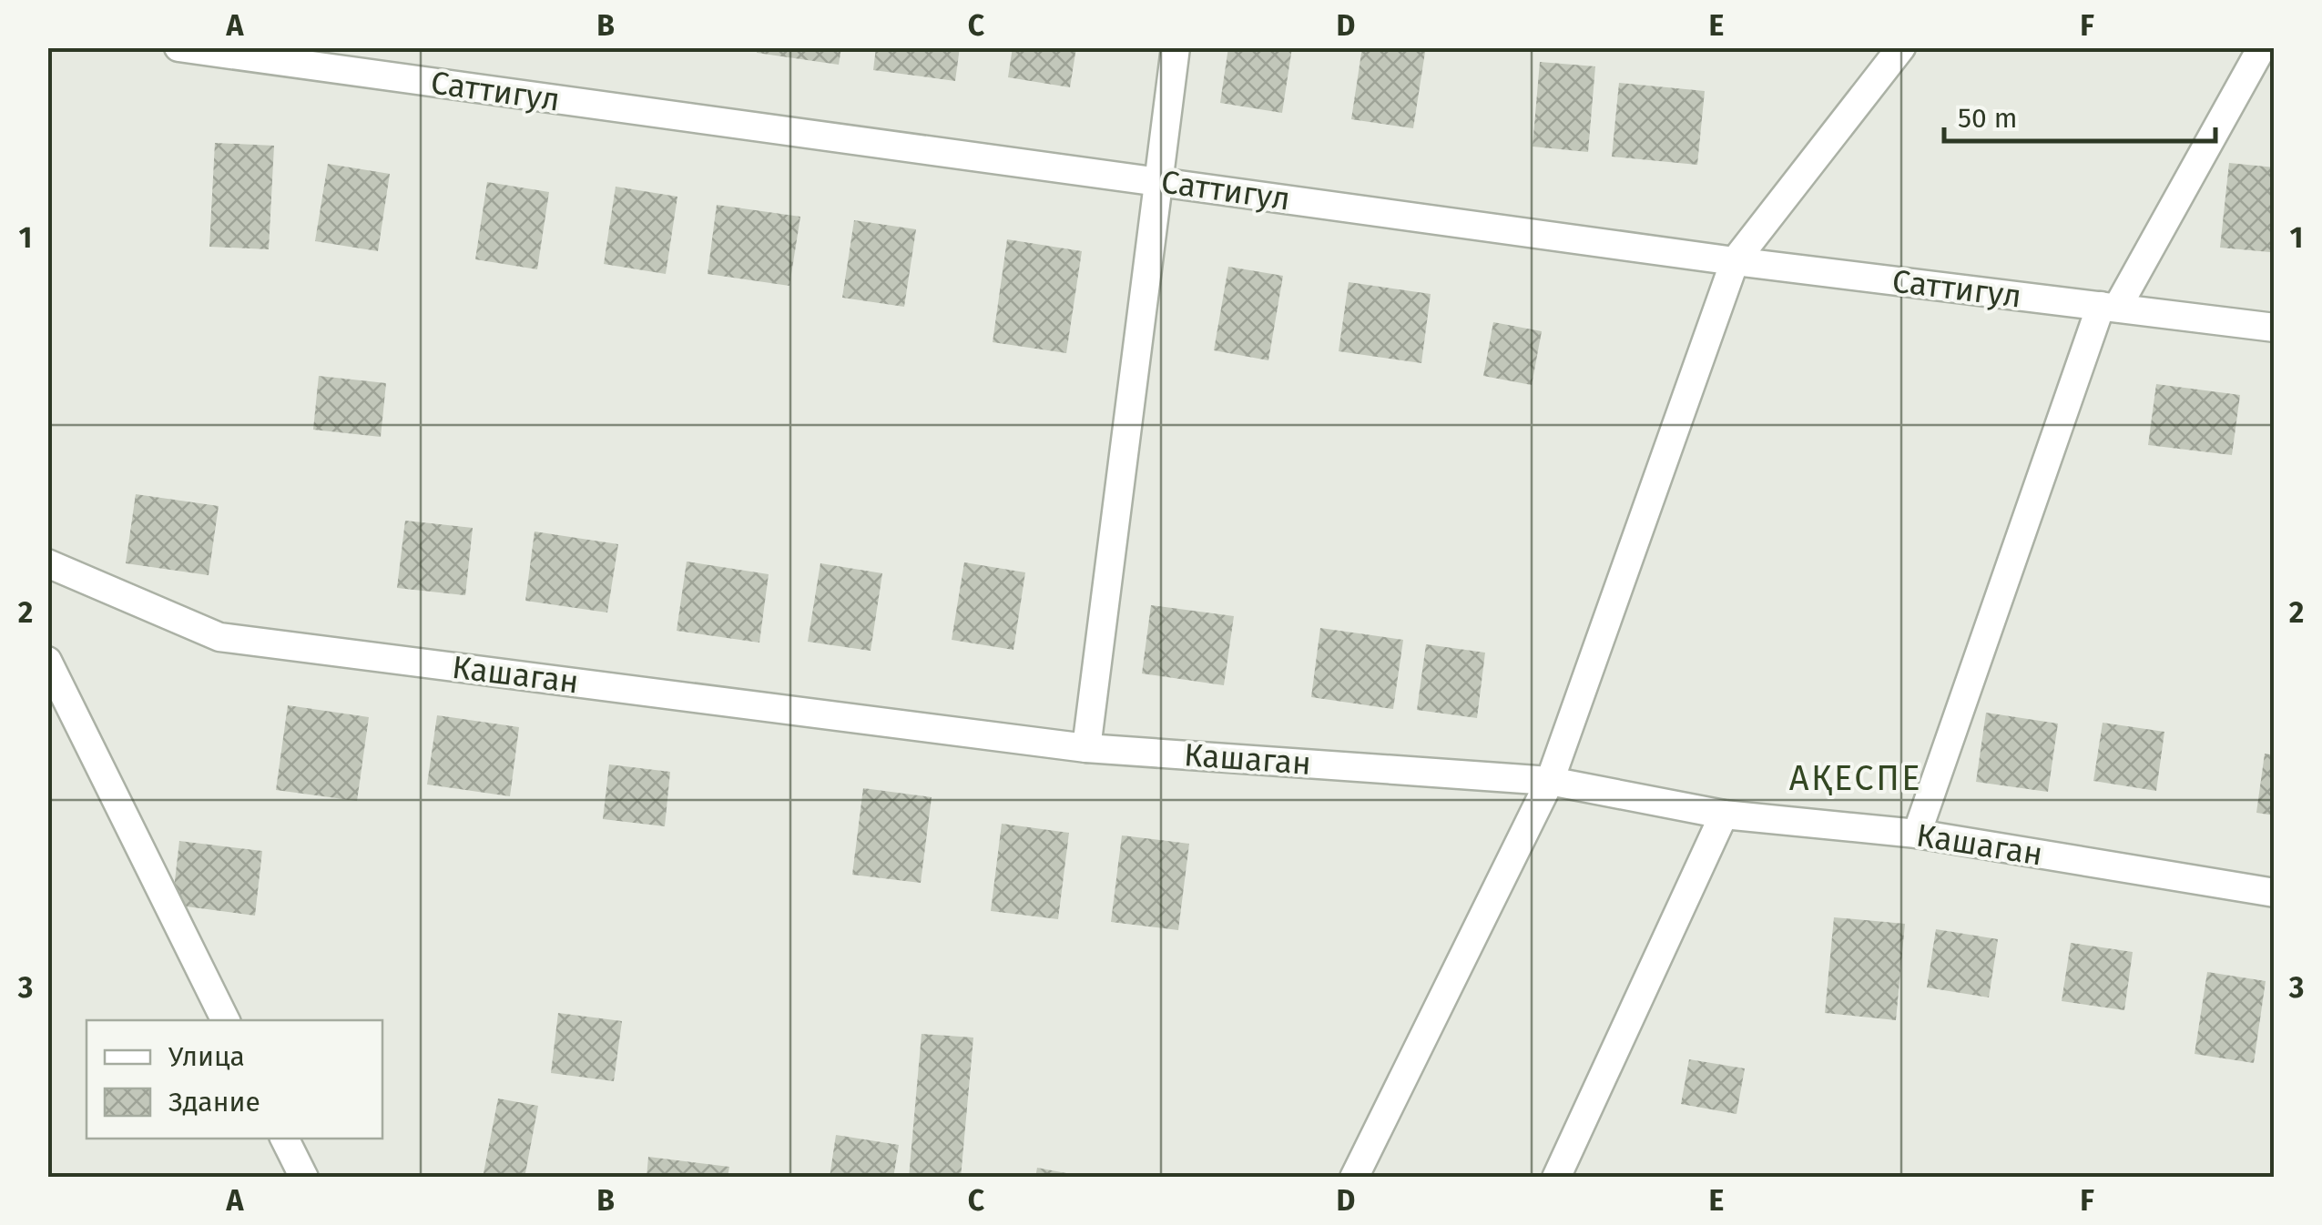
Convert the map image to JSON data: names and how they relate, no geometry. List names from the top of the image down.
{
  "streets": {
    "street": ["Саттигул", "Кашаган"]
  },
  "districts": ["АҚЕСПЕ"],
  "legend": ["Улица", "Здание"],
  "scale_bar": "50 m",
  "grid": {
    "columns": [
      "A",
      "B",
      "C",
      "D",
      "E",
      "F"
    ],
    "rows": ["1", "2", "3"]
  }
}
